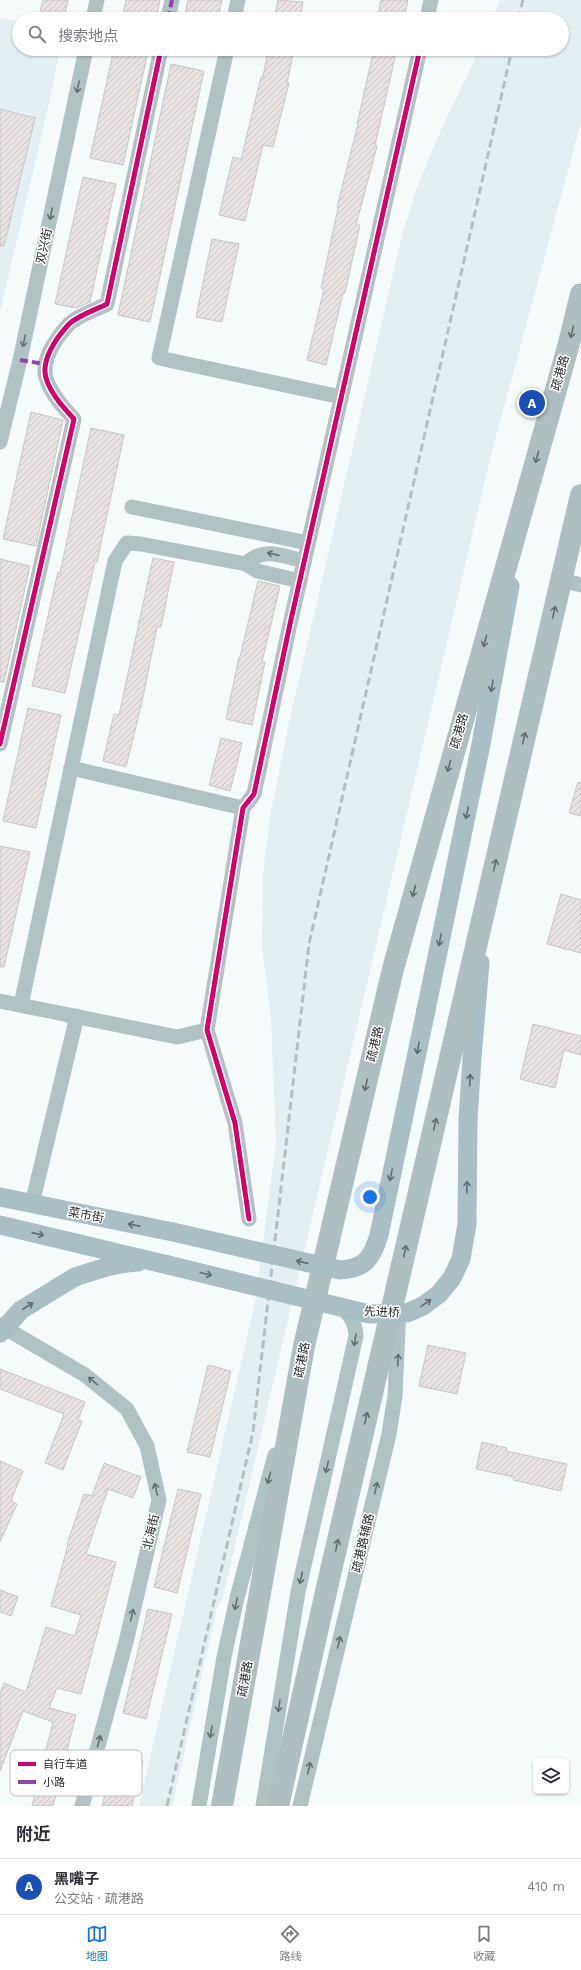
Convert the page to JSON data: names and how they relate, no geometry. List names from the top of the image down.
{
  "streets": {
    "highway": ["疏港路"],
    "main road": ["菜市街", "先进桥"],
    "street": ["双兴街", "北海街", "疏港路辅路"]
  },
  "crossings": [
    ["疏港路", "菜市街"]
  ],
  "legend": ["自行车道", "小路"],
  "page": {
    "search": "搜索地点",
    "pins": "A",
    "heading": "附近",
    "list": [
      {
        "mark": "A",
        "name": "黑嘴子",
        "note": "公交站 · 疏港路",
        "value": "410 m"
      }
    ],
    "nav": ["地图", "路线", "收藏"]
  }
}
